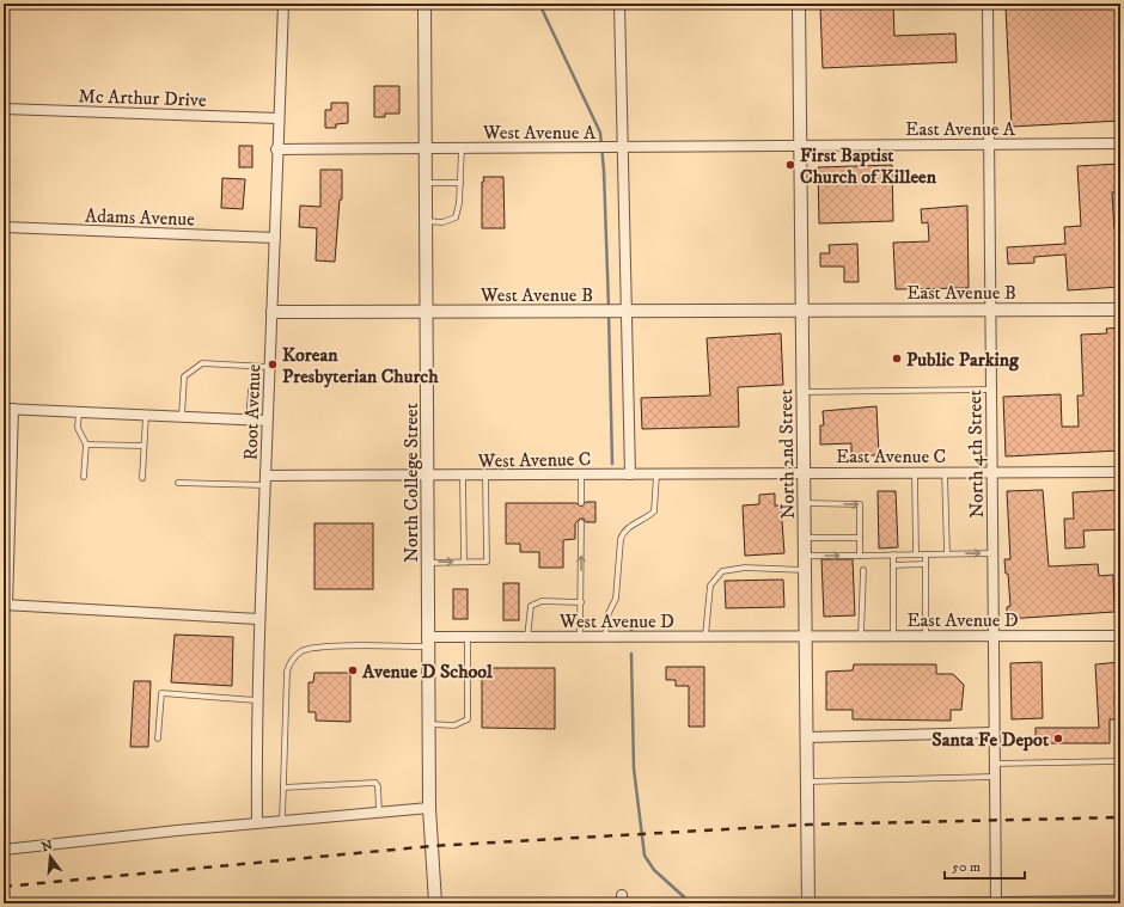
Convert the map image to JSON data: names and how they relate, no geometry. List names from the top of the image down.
{
  "streets": {
    "street": [
      "Mc Arthur Drive",
      "East Avenue A",
      "West Avenue A",
      "Adams Avenue",
      "East Avenue B",
      "West Avenue B",
      "Root Avenue",
      "North 2nd Street",
      "North 4th Street",
      "East Avenue C",
      "West Avenue C",
      "North College Street",
      "East Avenue D",
      "West Avenue D"
    ]
  },
  "crossings": [
    ["Mc Arthur Drive", "Root Avenue"],
    ["East Avenue A", "West Avenue A"],
    ["East Avenue A", "North 2nd Street"],
    ["East Avenue A", "North 4th Street"],
    ["West Avenue A", "Root Avenue"],
    ["West Avenue A", "North 2nd Street"],
    ["West Avenue A", "North College Street"],
    ["Adams Avenue", "Root Avenue"],
    ["East Avenue B", "West Avenue B"],
    ["East Avenue B", "North 2nd Street"],
    ["East Avenue B", "North 4th Street"],
    ["West Avenue B", "Root Avenue"],
    ["West Avenue B", "North 2nd Street"],
    ["West Avenue B", "North College Street"],
    ["Root Avenue", "West Avenue C"],
    ["North 2nd Street", "East Avenue C"],
    ["North 2nd Street", "West Avenue C"],
    ["North 2nd Street", "East Avenue D"],
    ["North 2nd Street", "West Avenue D"],
    ["North 4th Street", "East Avenue C"],
    ["North 4th Street", "East Avenue D"],
    ["East Avenue C", "West Avenue C"],
    ["West Avenue C", "North College Street"],
    ["North College Street", "West Avenue D"],
    ["East Avenue D", "West Avenue D"]
  ],
  "places": [
    "First Baptist Church of Killeen",
    "Public Parking",
    "Korean Presbyterian Church",
    "Avenue D School",
    "Santa Fe Depot"
  ],
  "scale_bar": "50 m",
  "north": "top"
}
